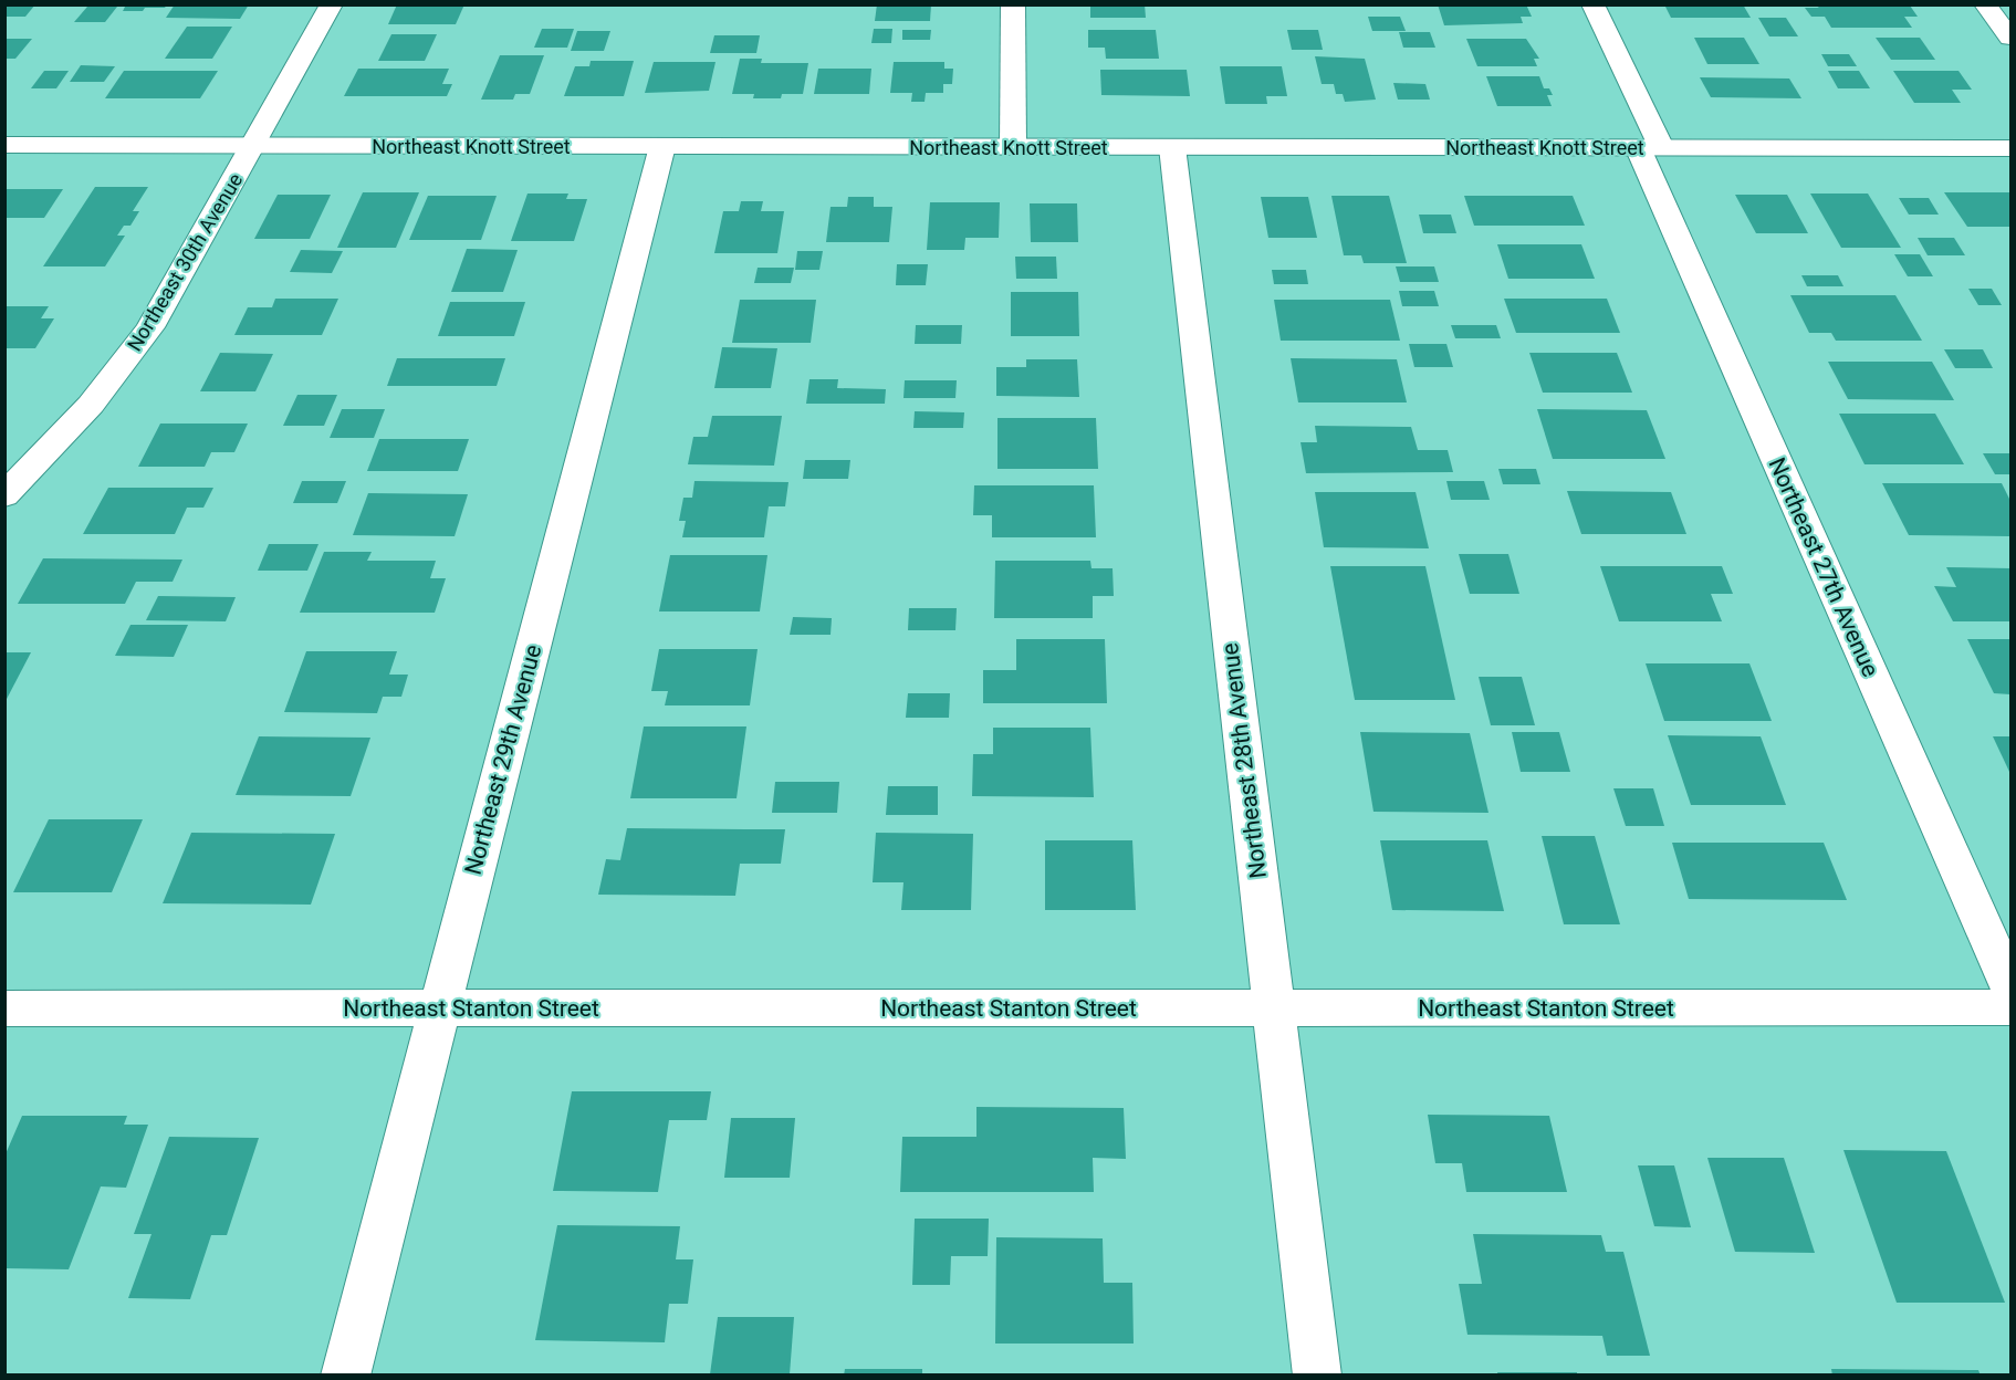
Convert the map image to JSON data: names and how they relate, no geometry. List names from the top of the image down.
{
  "streets": {
    "street": [
      "Northeast Knott Street",
      "Northeast 30th Avenue",
      "Northeast 27th Avenue",
      "Northeast 29th Avenue",
      "Northeast 28th Avenue",
      "Northeast Stanton Street"
    ]
  },
  "crossings": [
    ["Northeast Knott Street", "Northeast 30th Avenue"],
    ["Northeast Knott Street", "Northeast 27th Avenue"],
    ["Northeast Knott Street", "Northeast 29th Avenue"],
    ["Northeast Knott Street", "Northeast 28th Avenue"],
    ["Northeast 29th Avenue", "Northeast Stanton Street"],
    ["Northeast 28th Avenue", "Northeast Stanton Street"]
  ]
}
